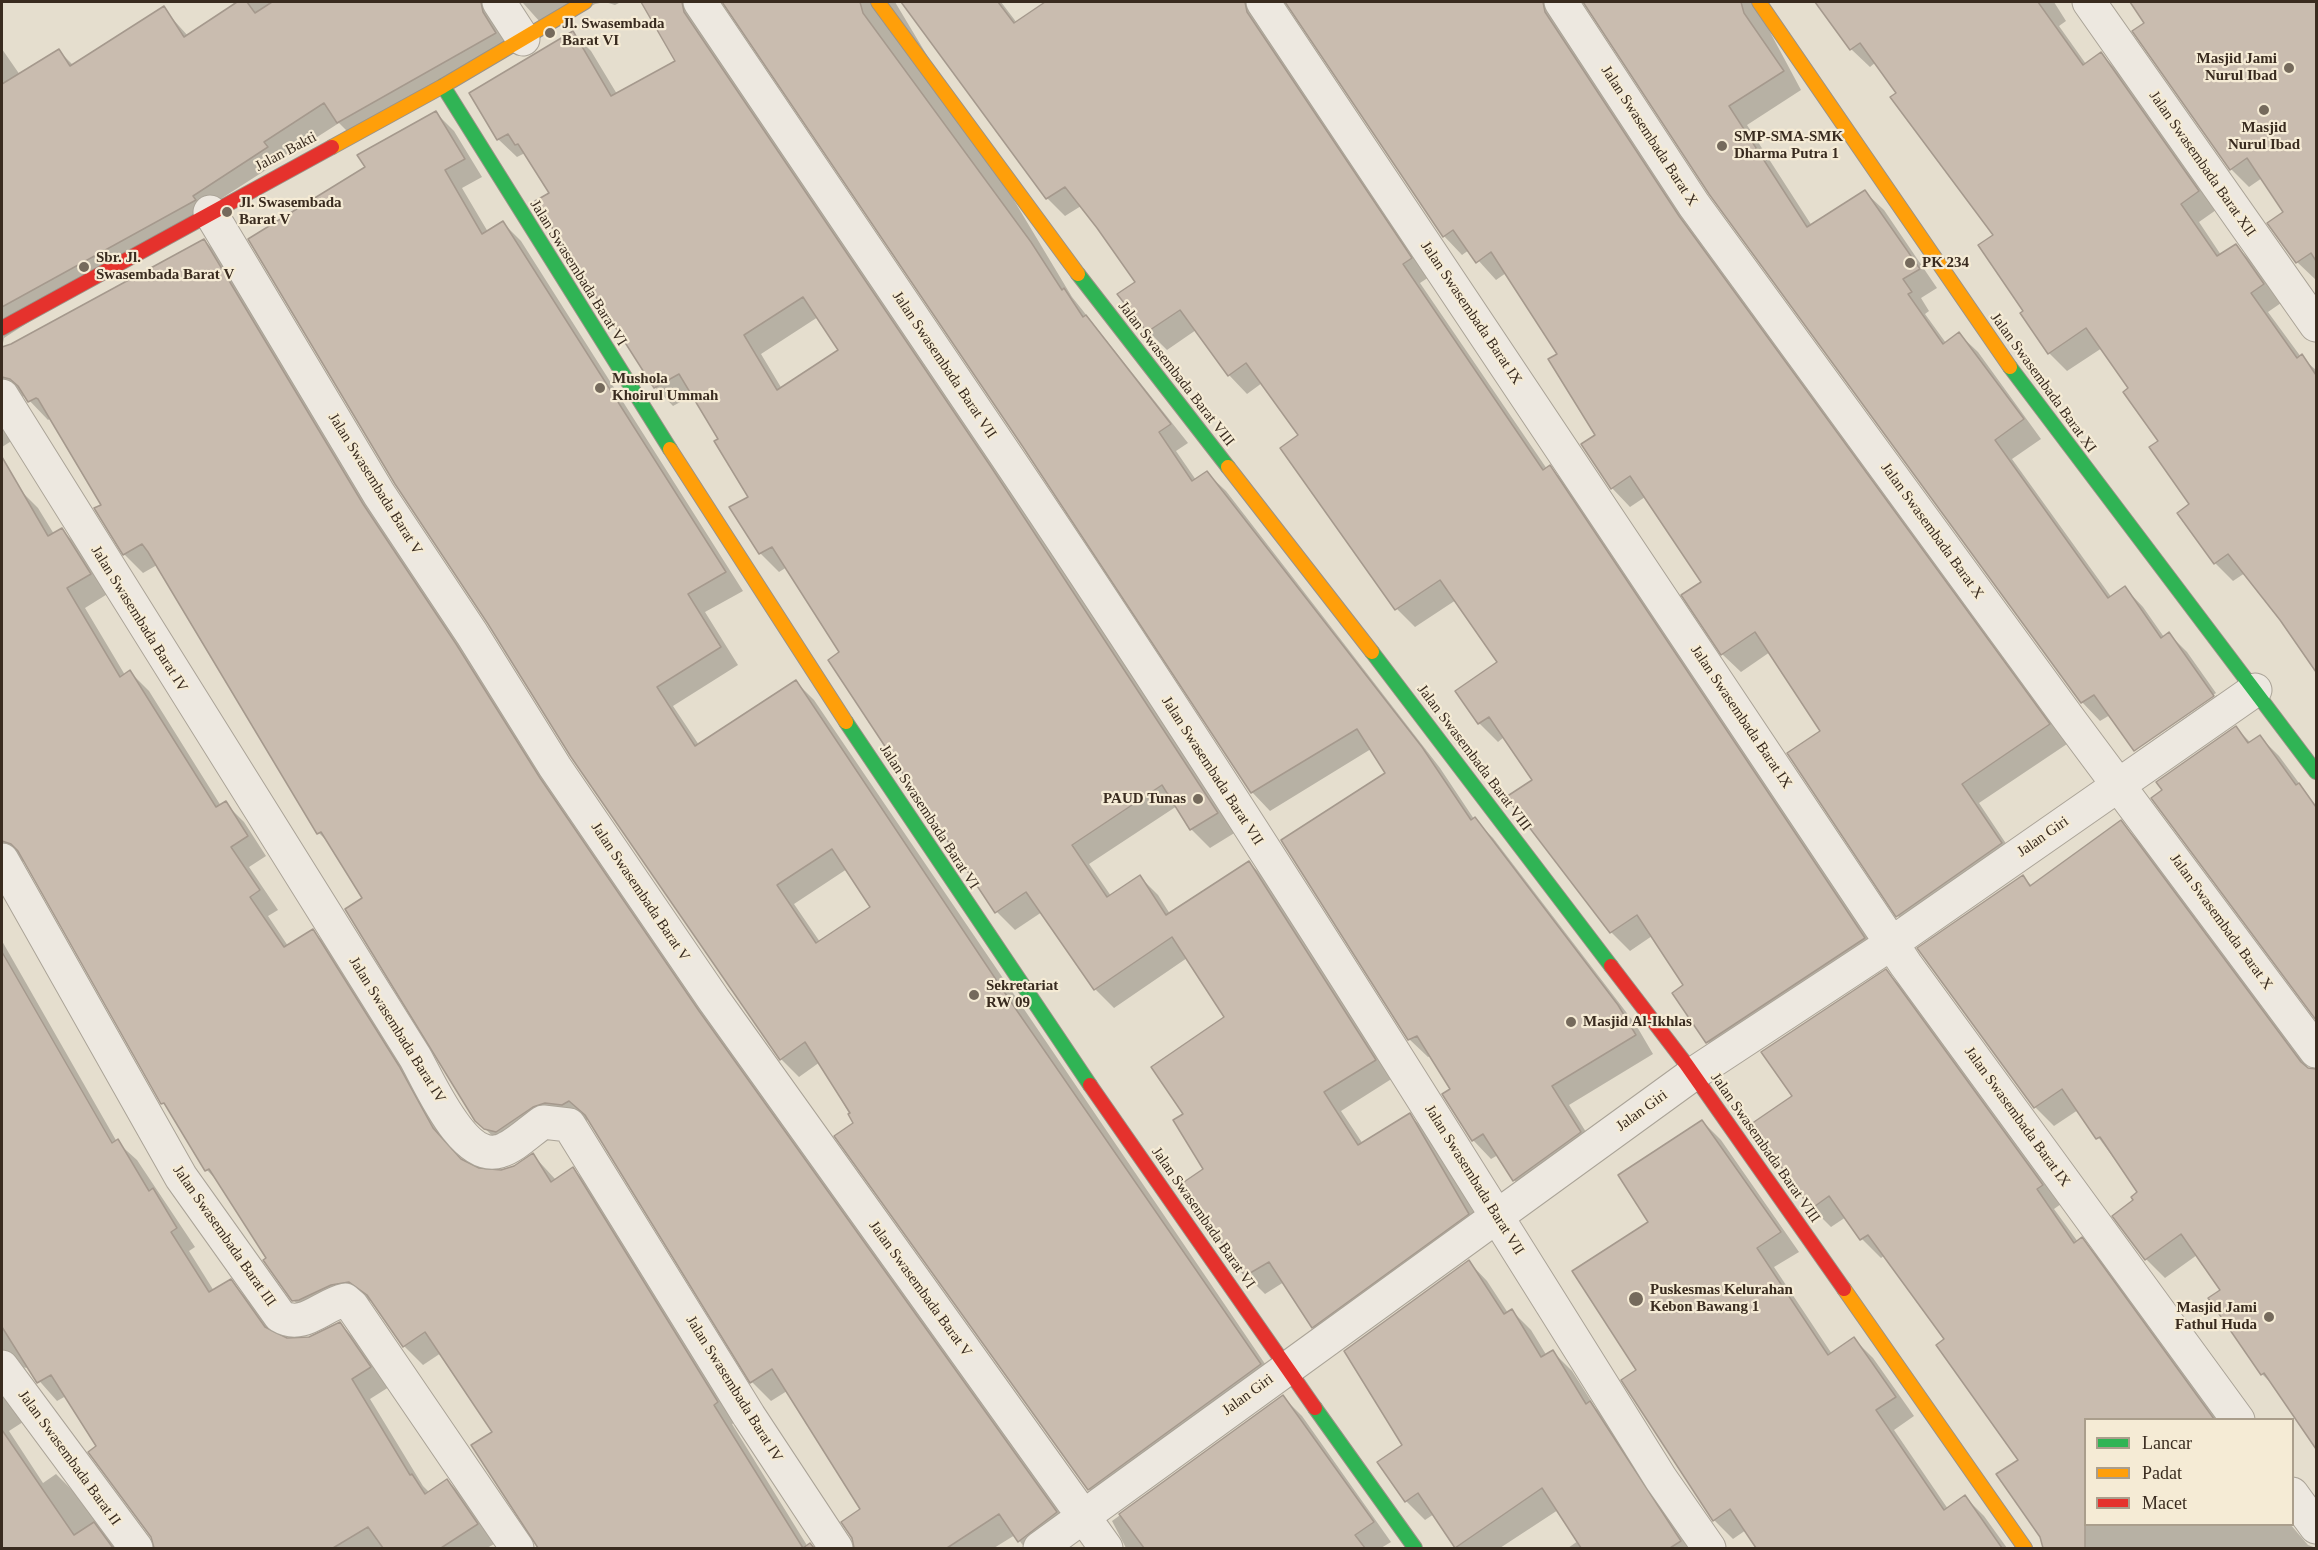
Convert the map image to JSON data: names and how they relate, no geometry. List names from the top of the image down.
{
  "streets": {
    "street": [
      "Jalan Swasembada Barat X",
      "Jalan Bakti",
      "Jalan Swasembada Barat XII",
      "Jalan Swasembada Barat VI",
      "Jalan Swasembada Barat IX",
      "Jalan Swasembada Barat VII",
      "Jalan Swasembada Barat VIII",
      "Jalan Swasembada Barat XI",
      "Jalan Swasembada Barat V",
      "Jalan Swasembada Barat IV",
      "Jalan Giri",
      "Jalan Swasembada Barat III",
      "Jalan Swasembada Barat II"
    ]
  },
  "crossings": [
    ["Jalan Swasembada Barat X", "Jalan Giri"],
    ["Jalan Bakti", "Jalan Swasembada Barat VI"],
    ["Jalan Bakti", "Jalan Swasembada Barat V"],
    ["Jalan Swasembada Barat VI", "Jalan Giri"],
    ["Jalan Swasembada Barat IX", "Jalan Giri"],
    ["Jalan Swasembada Barat VII", "Jalan Giri"],
    ["Jalan Swasembada Barat VIII", "Jalan Giri"],
    ["Jalan Swasembada Barat XI", "Jalan Giri"],
    ["Jalan Swasembada Barat V", "Jalan Giri"]
  ],
  "places": [
    "Jl. Swasembada Barat VI",
    "Masjid Jami Nurul Ibad",
    "Masjid Nurul Ibad",
    "SMP-SMA-SMK Dharma Putra 1",
    "Jl. Swasembada Barat V",
    "PK 234",
    "Sbr. Jl. Swasembada Barat V",
    "Mushola Khoirul Ummah",
    "PAUD Tunas",
    "Sekretariat RW 09",
    "Masjid Al-Ikhlas",
    "Puskesmas Kelurahan Kebon Bawang 1",
    "Masjid Jami Fathul Huda"
  ],
  "legend": ["Lancar", "Padat", "Macet"]
}
